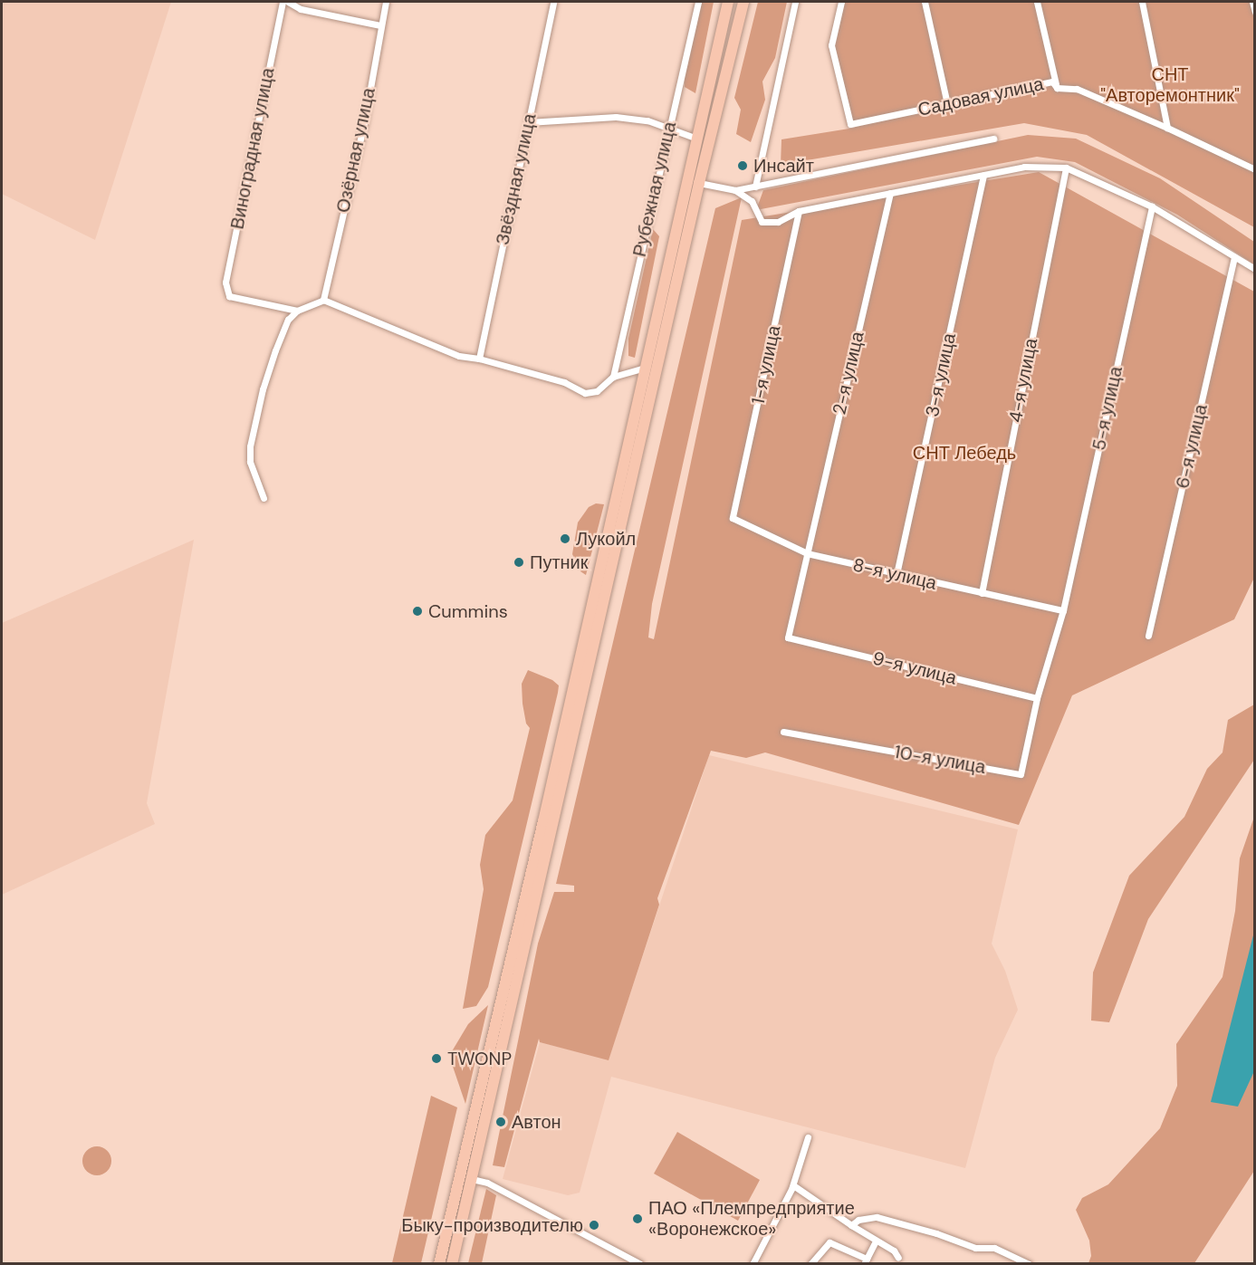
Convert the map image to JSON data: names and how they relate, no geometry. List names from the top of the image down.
{
  "streets": {
    "street": [
      "Садовая улица",
      "Виноградная улица",
      "Озёрная улица",
      "Звёздная улица",
      "Рубежная улица",
      "1-я улица",
      "2-я улица",
      "3-я улица",
      "4-я улица",
      "5-я улица",
      "6-я улица",
      "8-я улица",
      "9-я улица",
      "10-я улица"
    ]
  },
  "crossings": [
    ["1-я улица", "8-я улица"],
    ["2-я улица", "8-я улица"],
    ["2-я улица", "9-я улица"],
    ["3-я улица", "8-я улица"],
    ["4-я улица", "8-я улица"],
    ["5-я улица", "8-я улица"],
    ["8-я улица", "9-я улица"],
    ["9-я улица", "10-я улица"]
  ],
  "parks": ["СНТ \"Авторемонтник\"", "СНТ Лебедь"],
  "places": [
    "Инсайт",
    "Лукойл",
    "Путник",
    "Cummins",
    "TWONP",
    "Автон",
    "ПАО «Племпредприятие «Воронежское»",
    "Быку-производителю"
  ]
}
